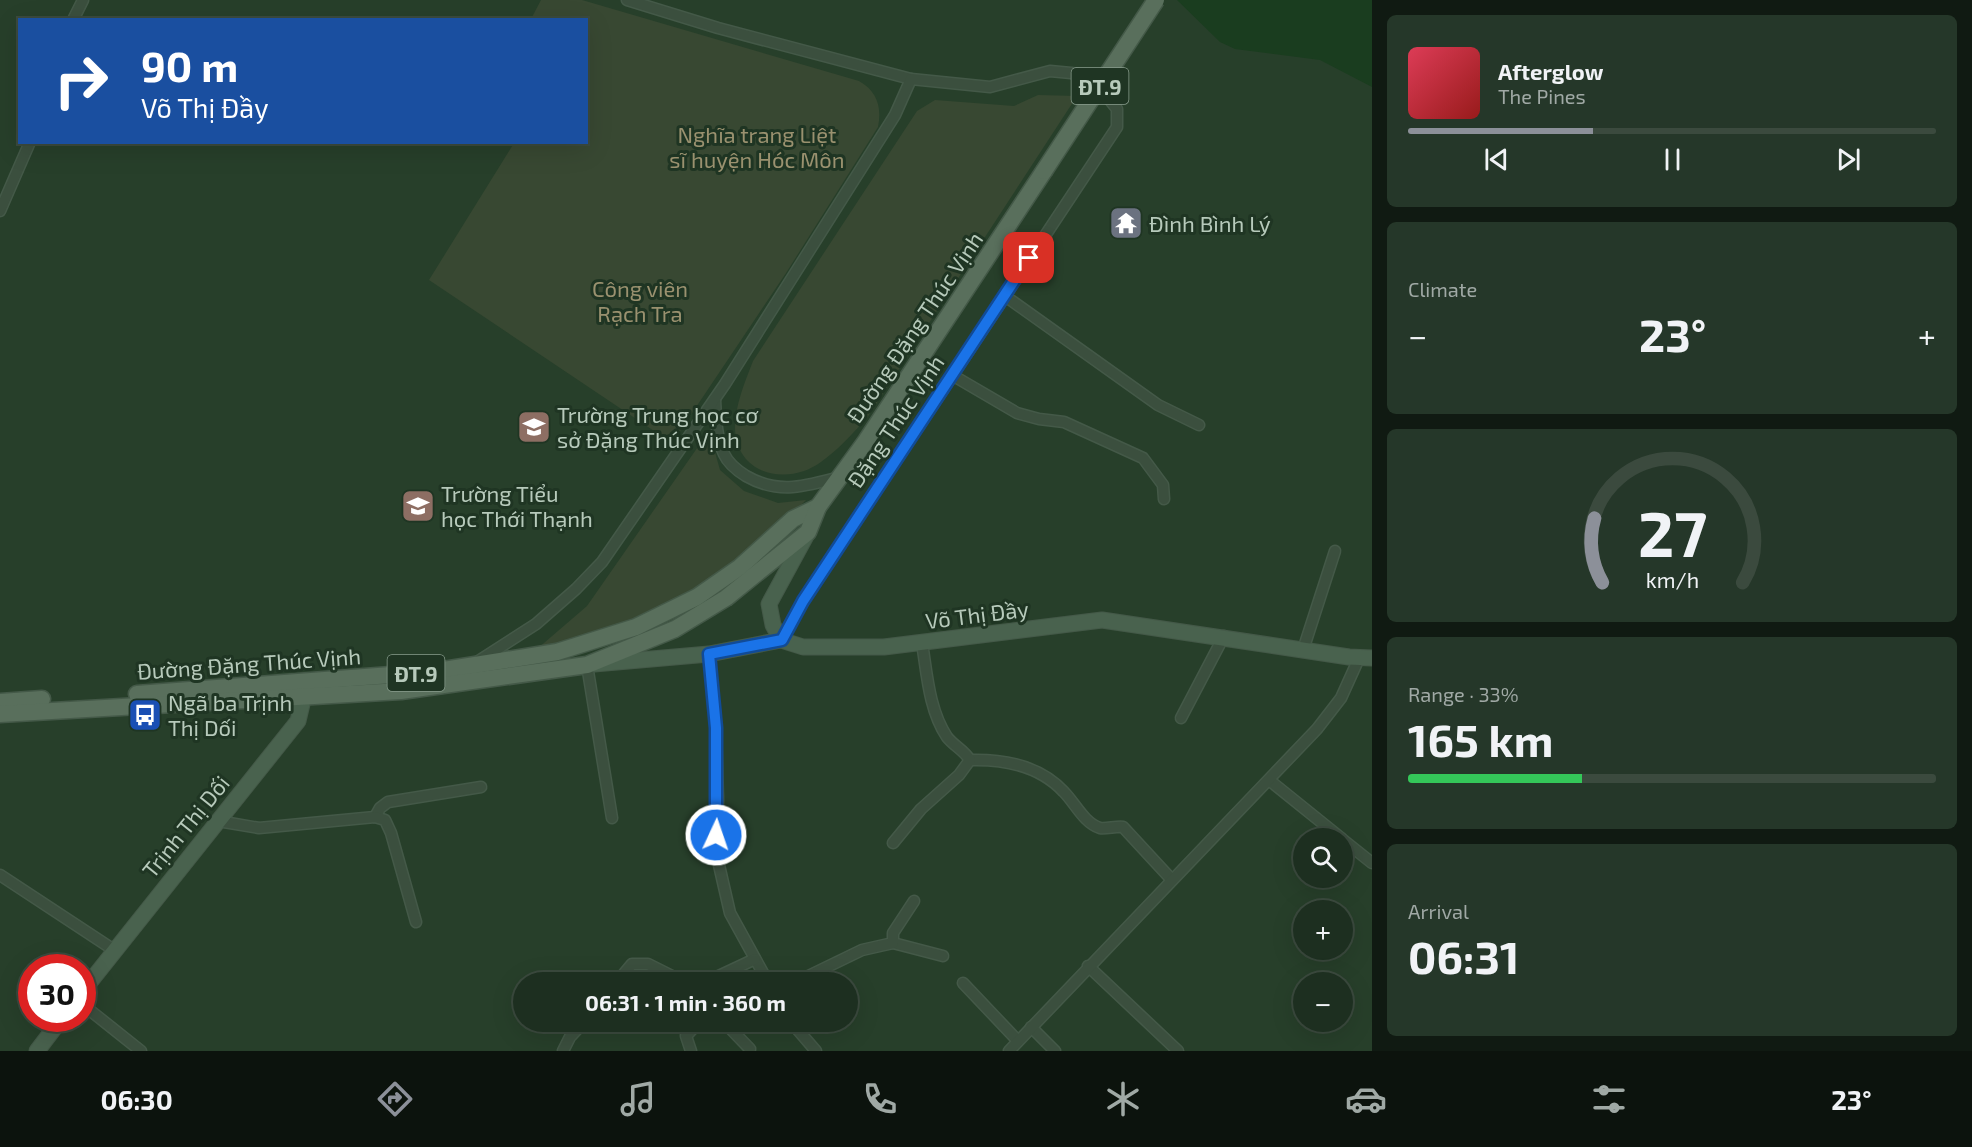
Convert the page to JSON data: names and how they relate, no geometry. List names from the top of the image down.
{
  "streets": {
    "main road": ["ĐT.9", "Đường Đặng Thúc Vịnh"],
    "street": ["Đặng Thúc Vịnh", "Võ Thị Đầy", "Trịnh Thị Dối"]
  },
  "crossings": [
    ["Đường Đặng Thúc Vịnh", "Võ Thị Đầy"],
    ["Đường Đặng Thúc Vịnh", "Trịnh Thị Dối"],
    ["Đặng Thúc Vịnh", "Võ Thị Đầy"]
  ],
  "parks": ["Nghĩa trang Liệt sĩ huyện Hóc Môn", "Công viên Rạch Tra"],
  "places": {
    "temple": ["Đình Bình Lý"],
    "school or university": ["Trường Trung học cơ sở Đặng Thúc Vịnh", "Trường Tiểu học Thới Thạnh"],
    "bus stop": ["Ngã ba Trịnh Thị Dối"]
  },
  "page": {
    "turn": ["90 m", "Võ Thị Đầy"],
    "song": ["Afterglow", "The Pines"],
    "tile": [
      "Climate",
      ["Range · 33%", "165 km"],
      ["Arrival", "06:31"]
    ],
    "heat": ["−", "23°", "+"],
    "map_buttons": ["+", "−"],
    "limit": "30",
    "trip": "06:31 · 1 min · 360 m",
    "tabs": ["06:30", "23°"],
    "gauge": ["27", "km/h"]
  }
}
